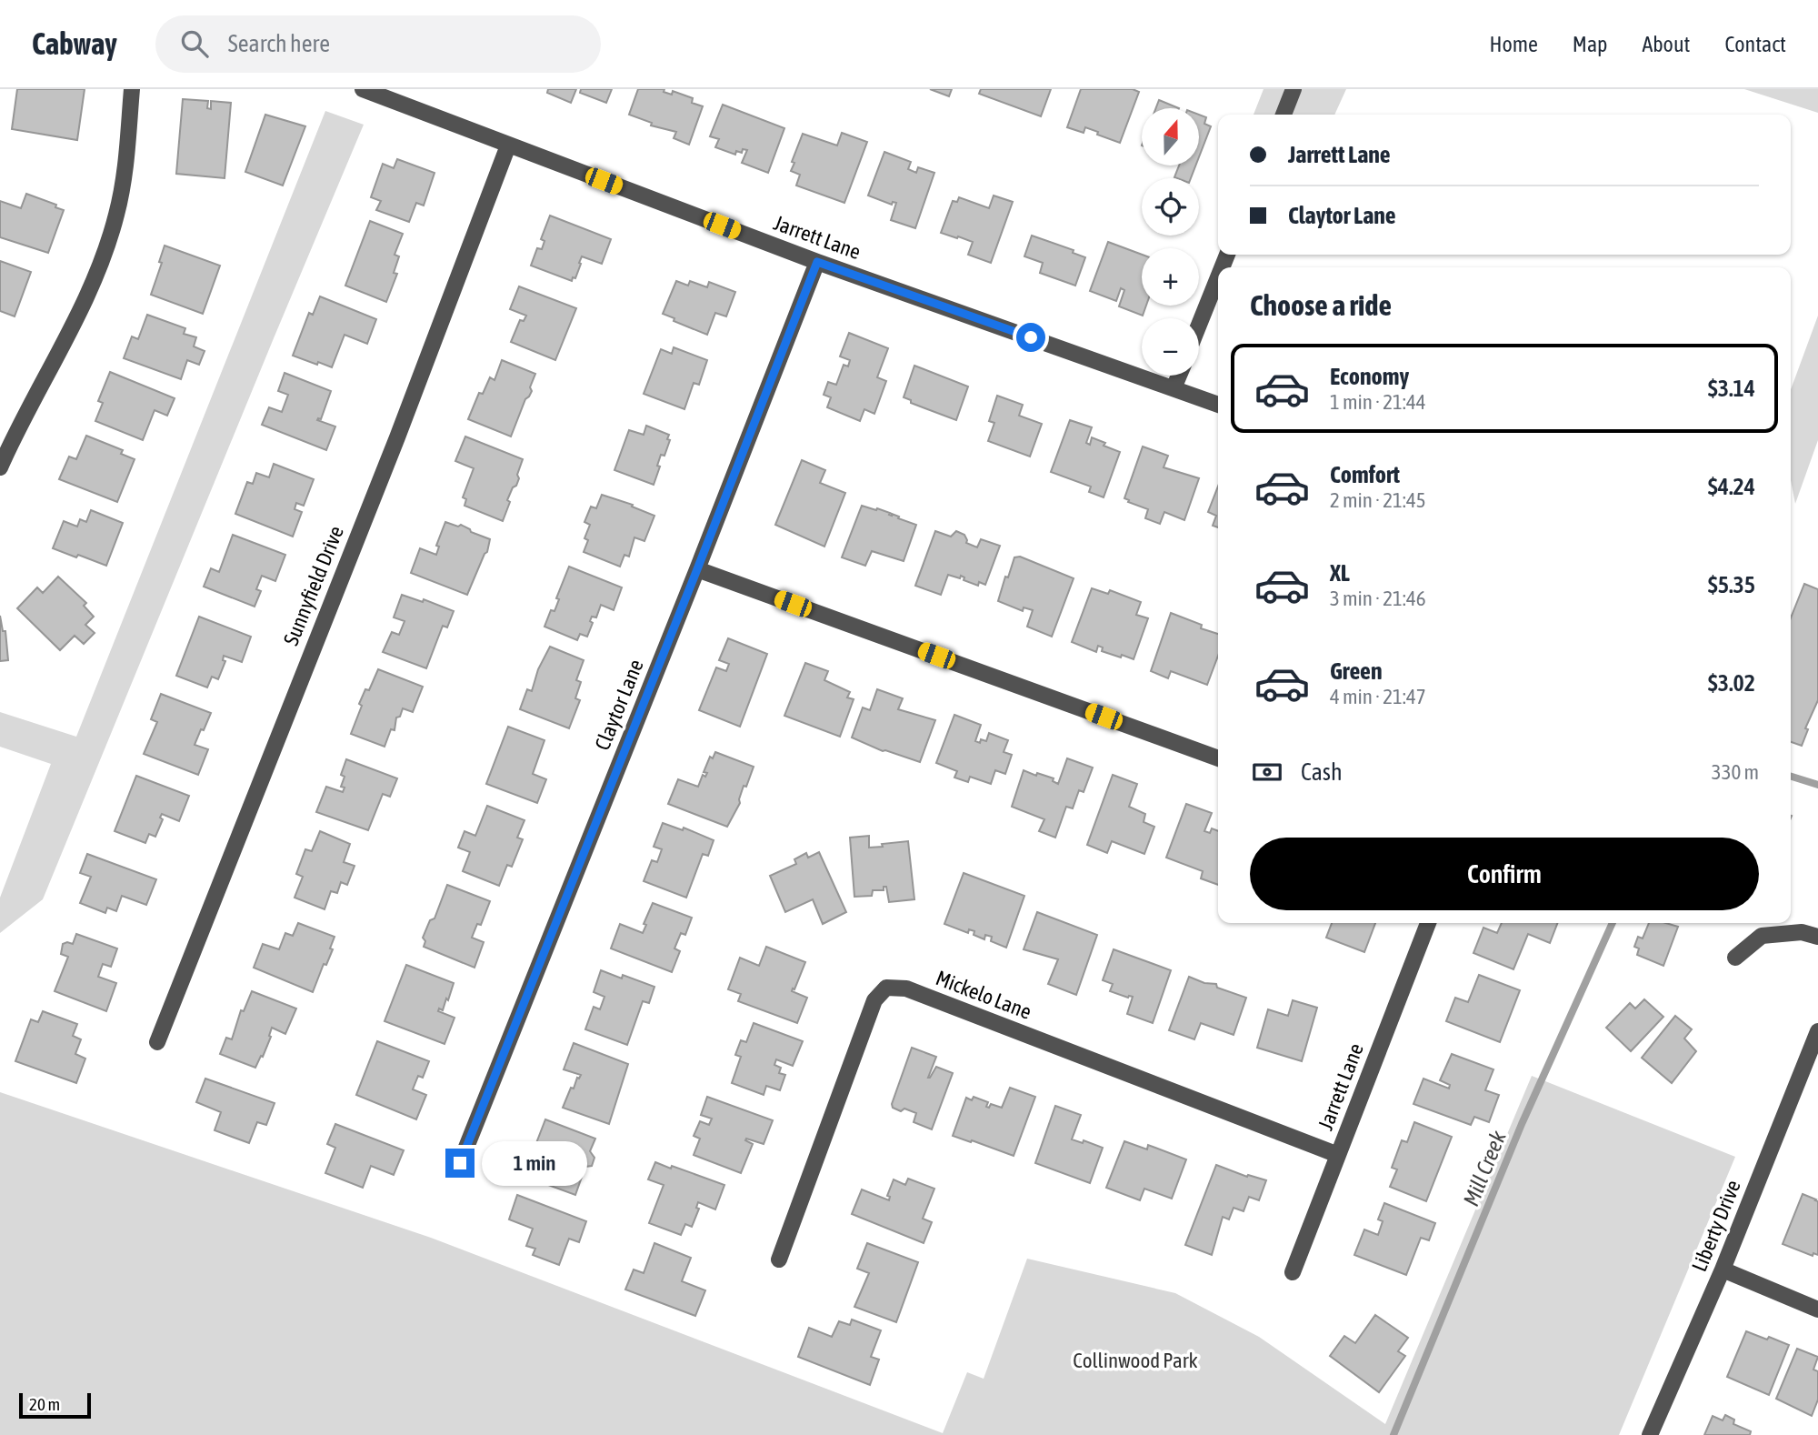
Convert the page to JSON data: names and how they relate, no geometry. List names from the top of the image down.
{
  "streets": {
    "street": [
      "Jarrett Lane",
      "Sunnyfield Drive",
      "Claytor Lane",
      "Mickelo Lane",
      "Liberty Drive"
    ]
  },
  "crossings": [
    ["Jarrett Lane", "Sunnyfield Drive"],
    ["Jarrett Lane", "Claytor Lane"],
    ["Jarrett Lane", "Mickelo Lane"]
  ],
  "water": ["Mill Creek"],
  "parks": ["Collinwood Park"],
  "scale_bar": "20 m",
  "north": "top",
  "page": {
    "header": "Cabway",
    "search": "Search here",
    "nav": [
      "Home",
      "Map",
      "About",
      "Contact"
    ],
    "map_buttons": ["+", "−"],
    "banner": ["Jarrett Lane", "Claytor Lane"],
    "heading": "Choose a ride",
    "list": [
      {
        "name": "Economy",
        "note": "1 min · 21:44",
        "value": "$3.14"
      },
      {
        "name": "Comfort",
        "note": "2 min · 21:45",
        "value": "$4.24"
      },
      {
        "name": "XL",
        "note": "3 min · 21:46",
        "value": "$5.35"
      },
      {
        "name": "Green",
        "note": "4 min · 21:47",
        "value": "$3.02"
      }
    ],
    "pay": ["Cash", "330 m"],
    "buttons": "Confirm",
    "bubble": "1 min",
    "scale": "20 m"
  }
}
